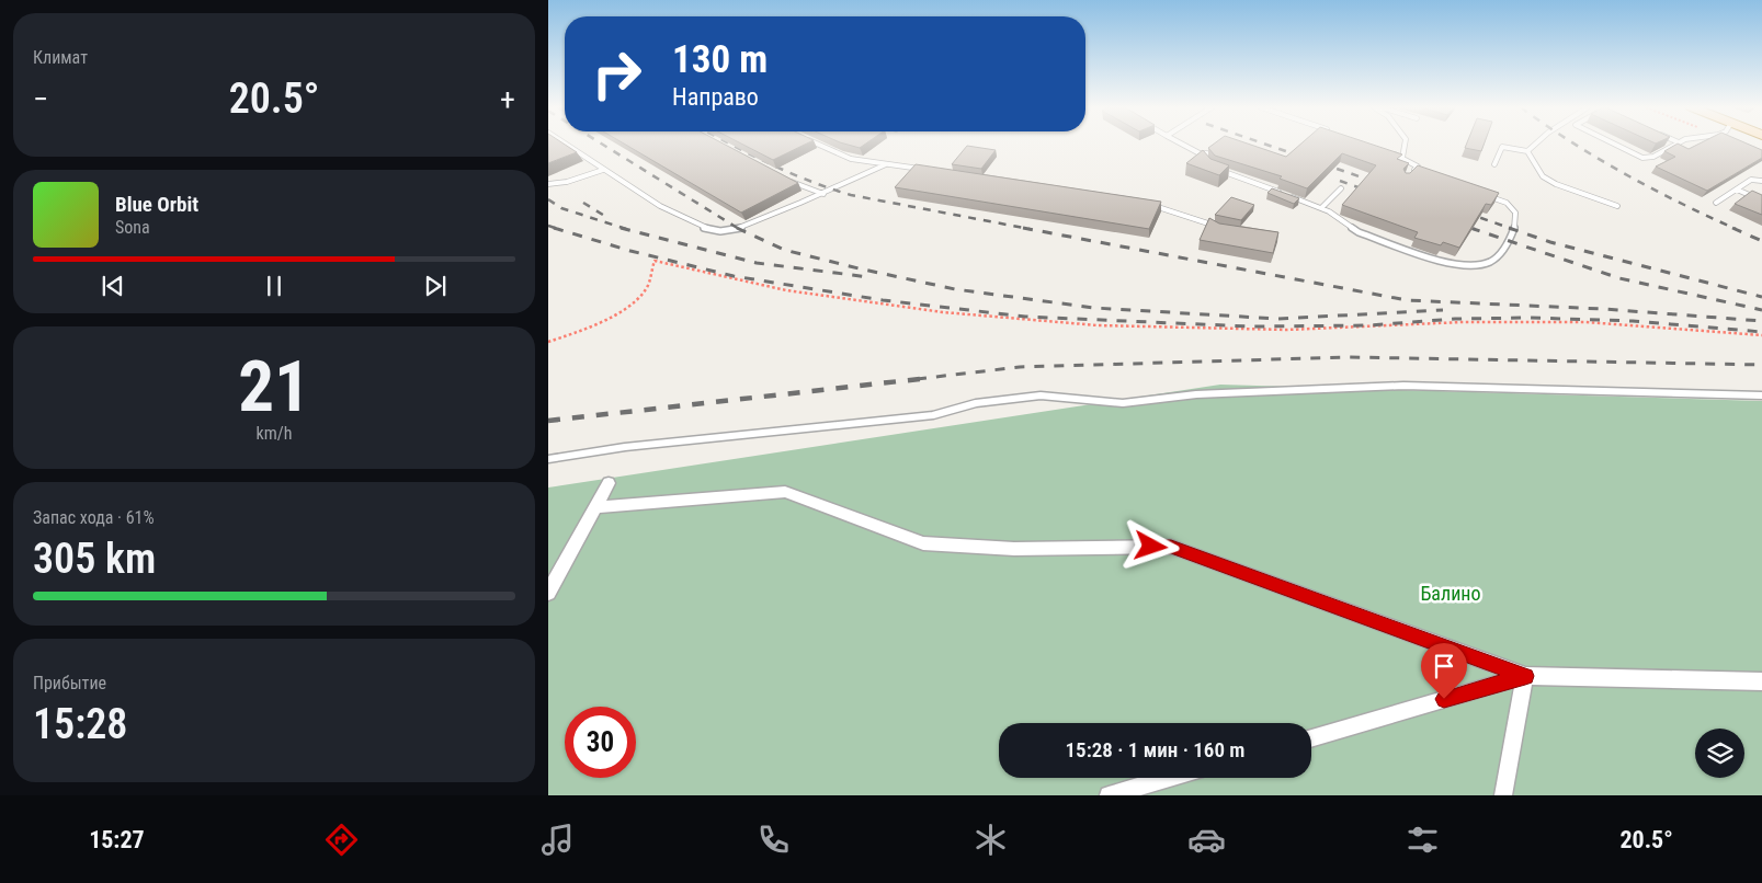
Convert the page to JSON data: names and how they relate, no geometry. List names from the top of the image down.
{
  "parks": ["Балино"],
  "page": {
    "tile": [
      "Климат",
      ["21", "km/h"],
      ["Запас хода · 61%", "305 km"],
      ["Прибытие", "15:28"]
    ],
    "turn": ["130 m", "Направо"],
    "heat": ["−", "20.5°", "+"],
    "song": ["Blue Orbit", "Sona"],
    "limit": "30",
    "trip": "15:28 · 1 мин · 160 m",
    "tabs": ["15:27", "20.5°"]
  }
}
